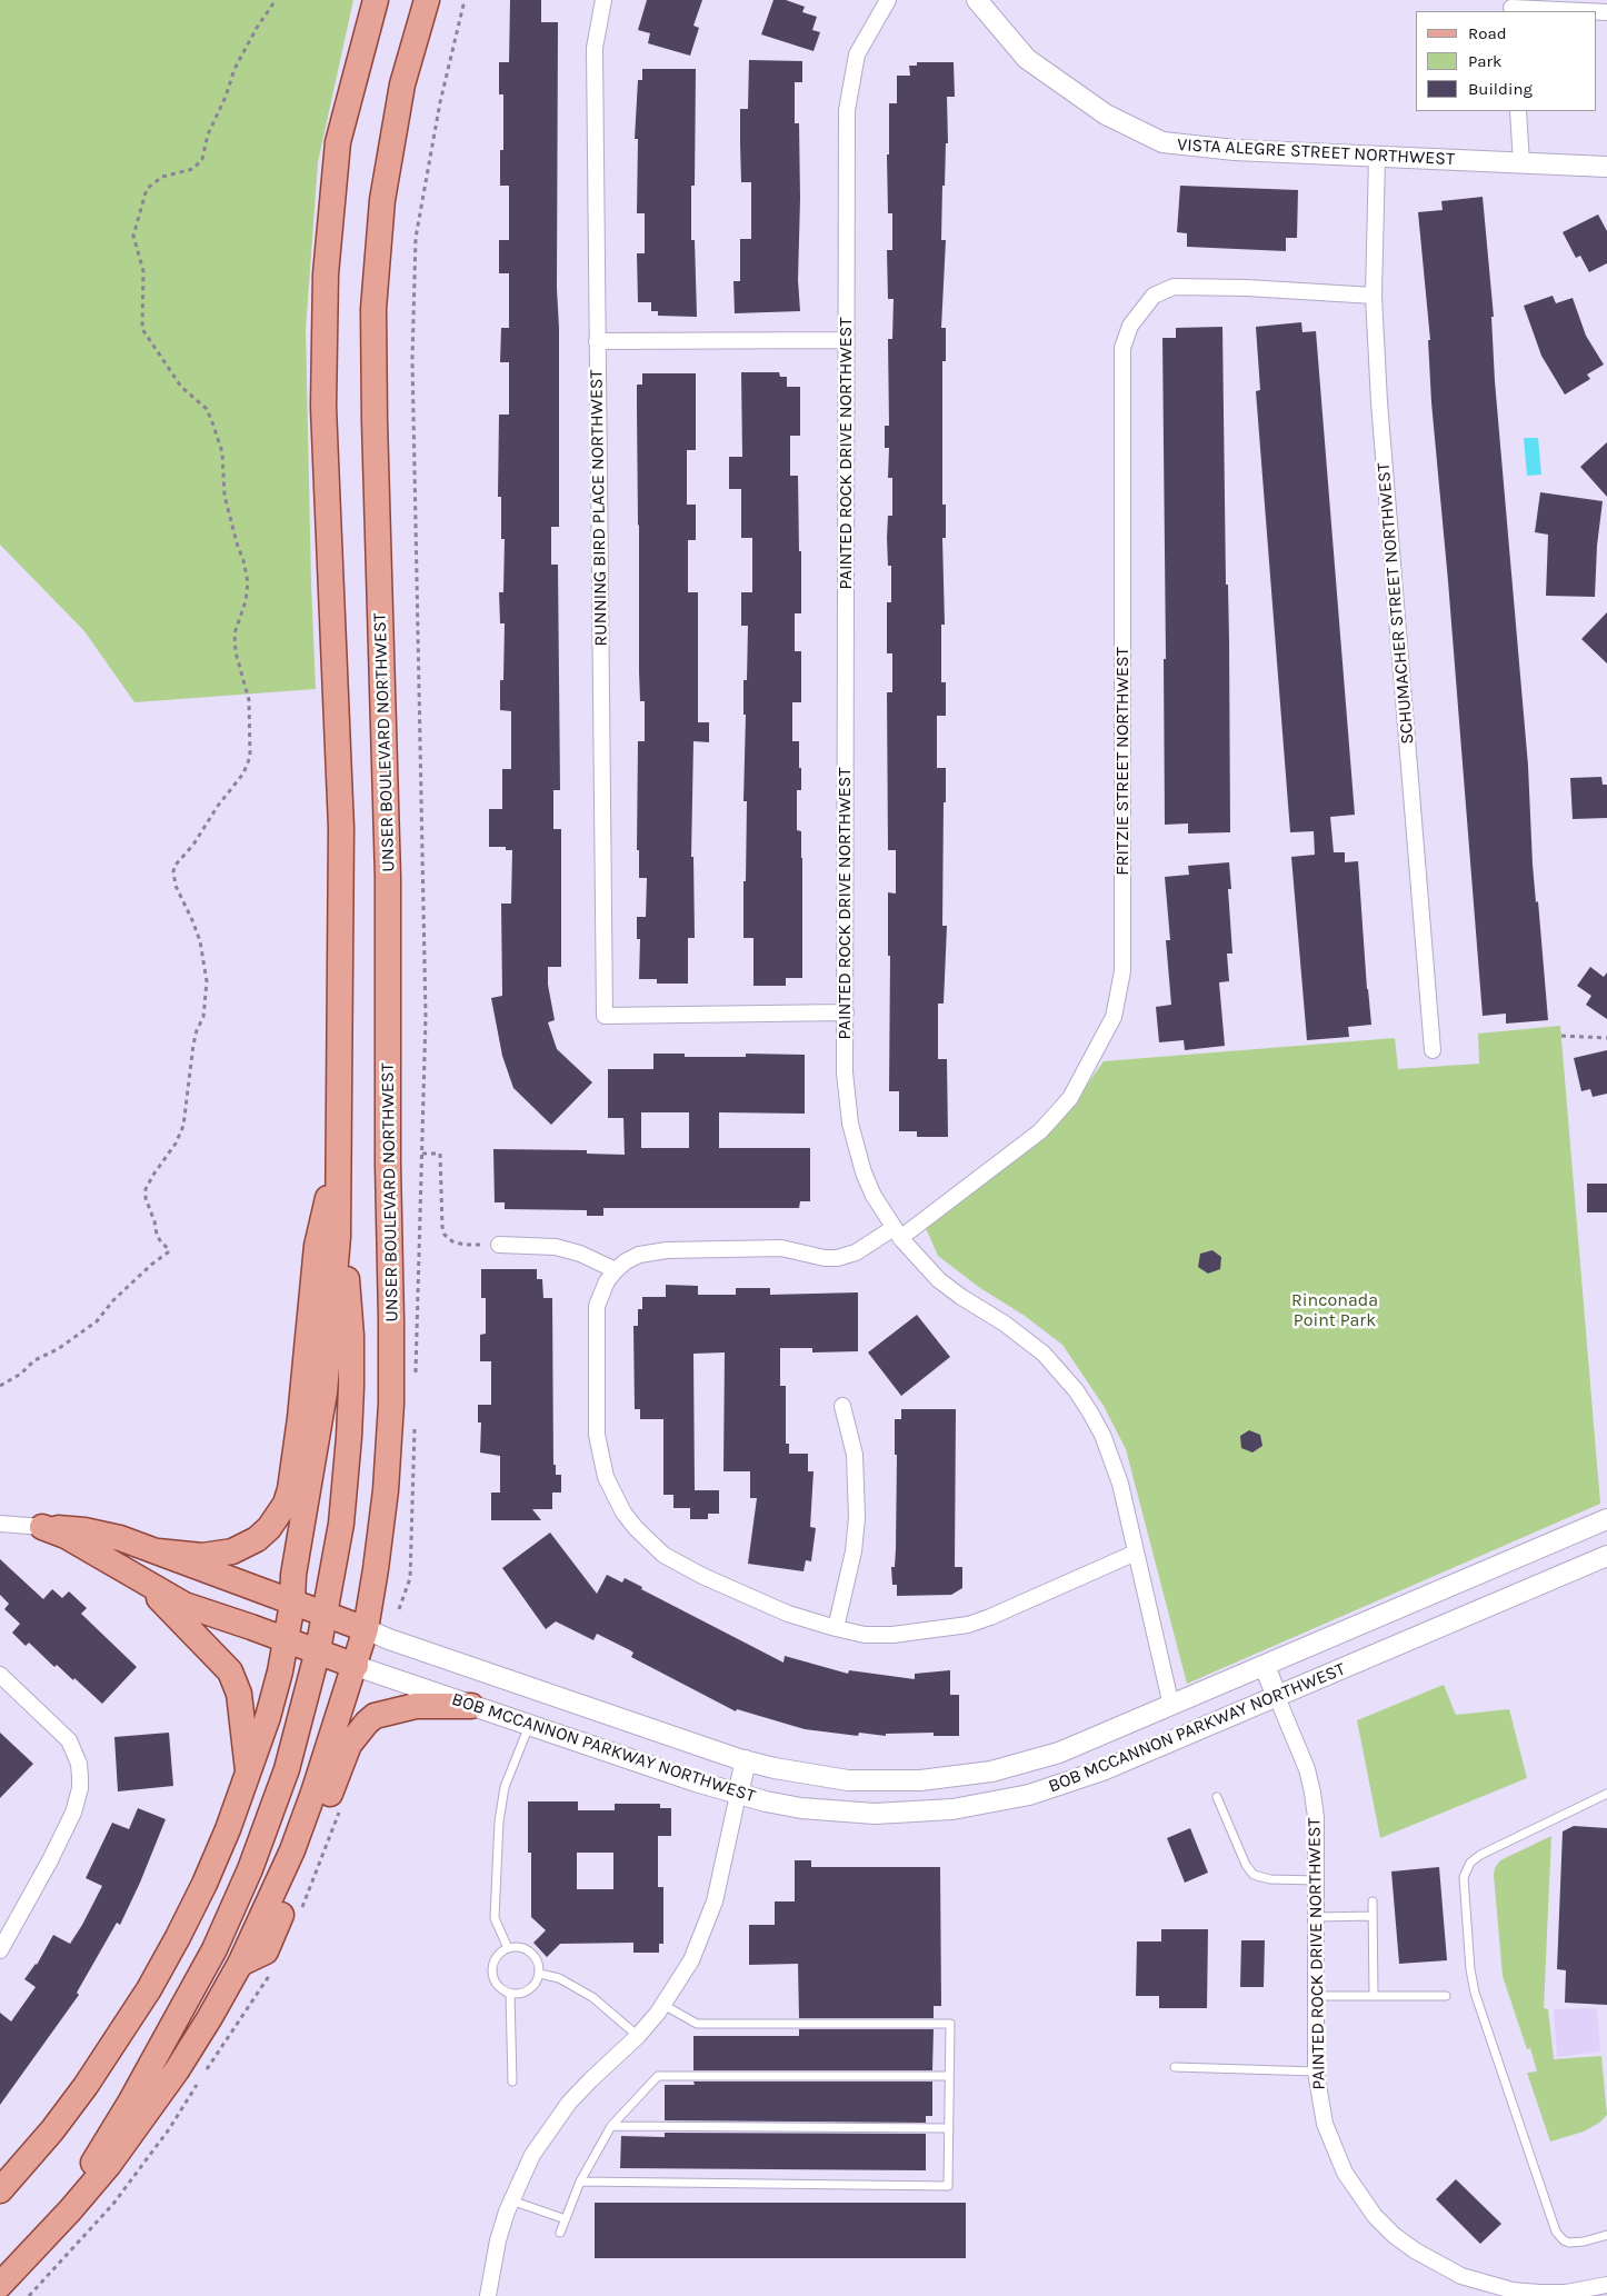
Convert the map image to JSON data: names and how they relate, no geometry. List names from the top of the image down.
{
  "streets": {
    "main road": ["UNSER BOULEVARD NORTHWEST"],
    "street": [
      "VISTA ALEGRE STREET NORTHWEST",
      "PAINTED ROCK DRIVE NORTHWEST",
      "RUNNING BIRD PLACE NORTHWEST",
      "SCHUMACHER STREET NORTHWEST",
      "FRITZIE STREET NORTHWEST",
      "BOB MCCANNON PARKWAY NORTHWEST"
    ]
  },
  "crossings": [
    ["VISTA ALEGRE STREET NORTHWEST", "SCHUMACHER STREET NORTHWEST"],
    ["PAINTED ROCK DRIVE NORTHWEST", "RUNNING BIRD PLACE NORTHWEST"],
    ["PAINTED ROCK DRIVE NORTHWEST", "FRITZIE STREET NORTHWEST"],
    ["PAINTED ROCK DRIVE NORTHWEST", "BOB MCCANNON PARKWAY NORTHWEST"],
    ["SCHUMACHER STREET NORTHWEST", "FRITZIE STREET NORTHWEST"],
    ["UNSER BOULEVARD NORTHWEST", "BOB MCCANNON PARKWAY NORTHWEST"]
  ],
  "parks": ["Rinconada Point Park"],
  "legend": ["Road", "Park", "Building"]
}
